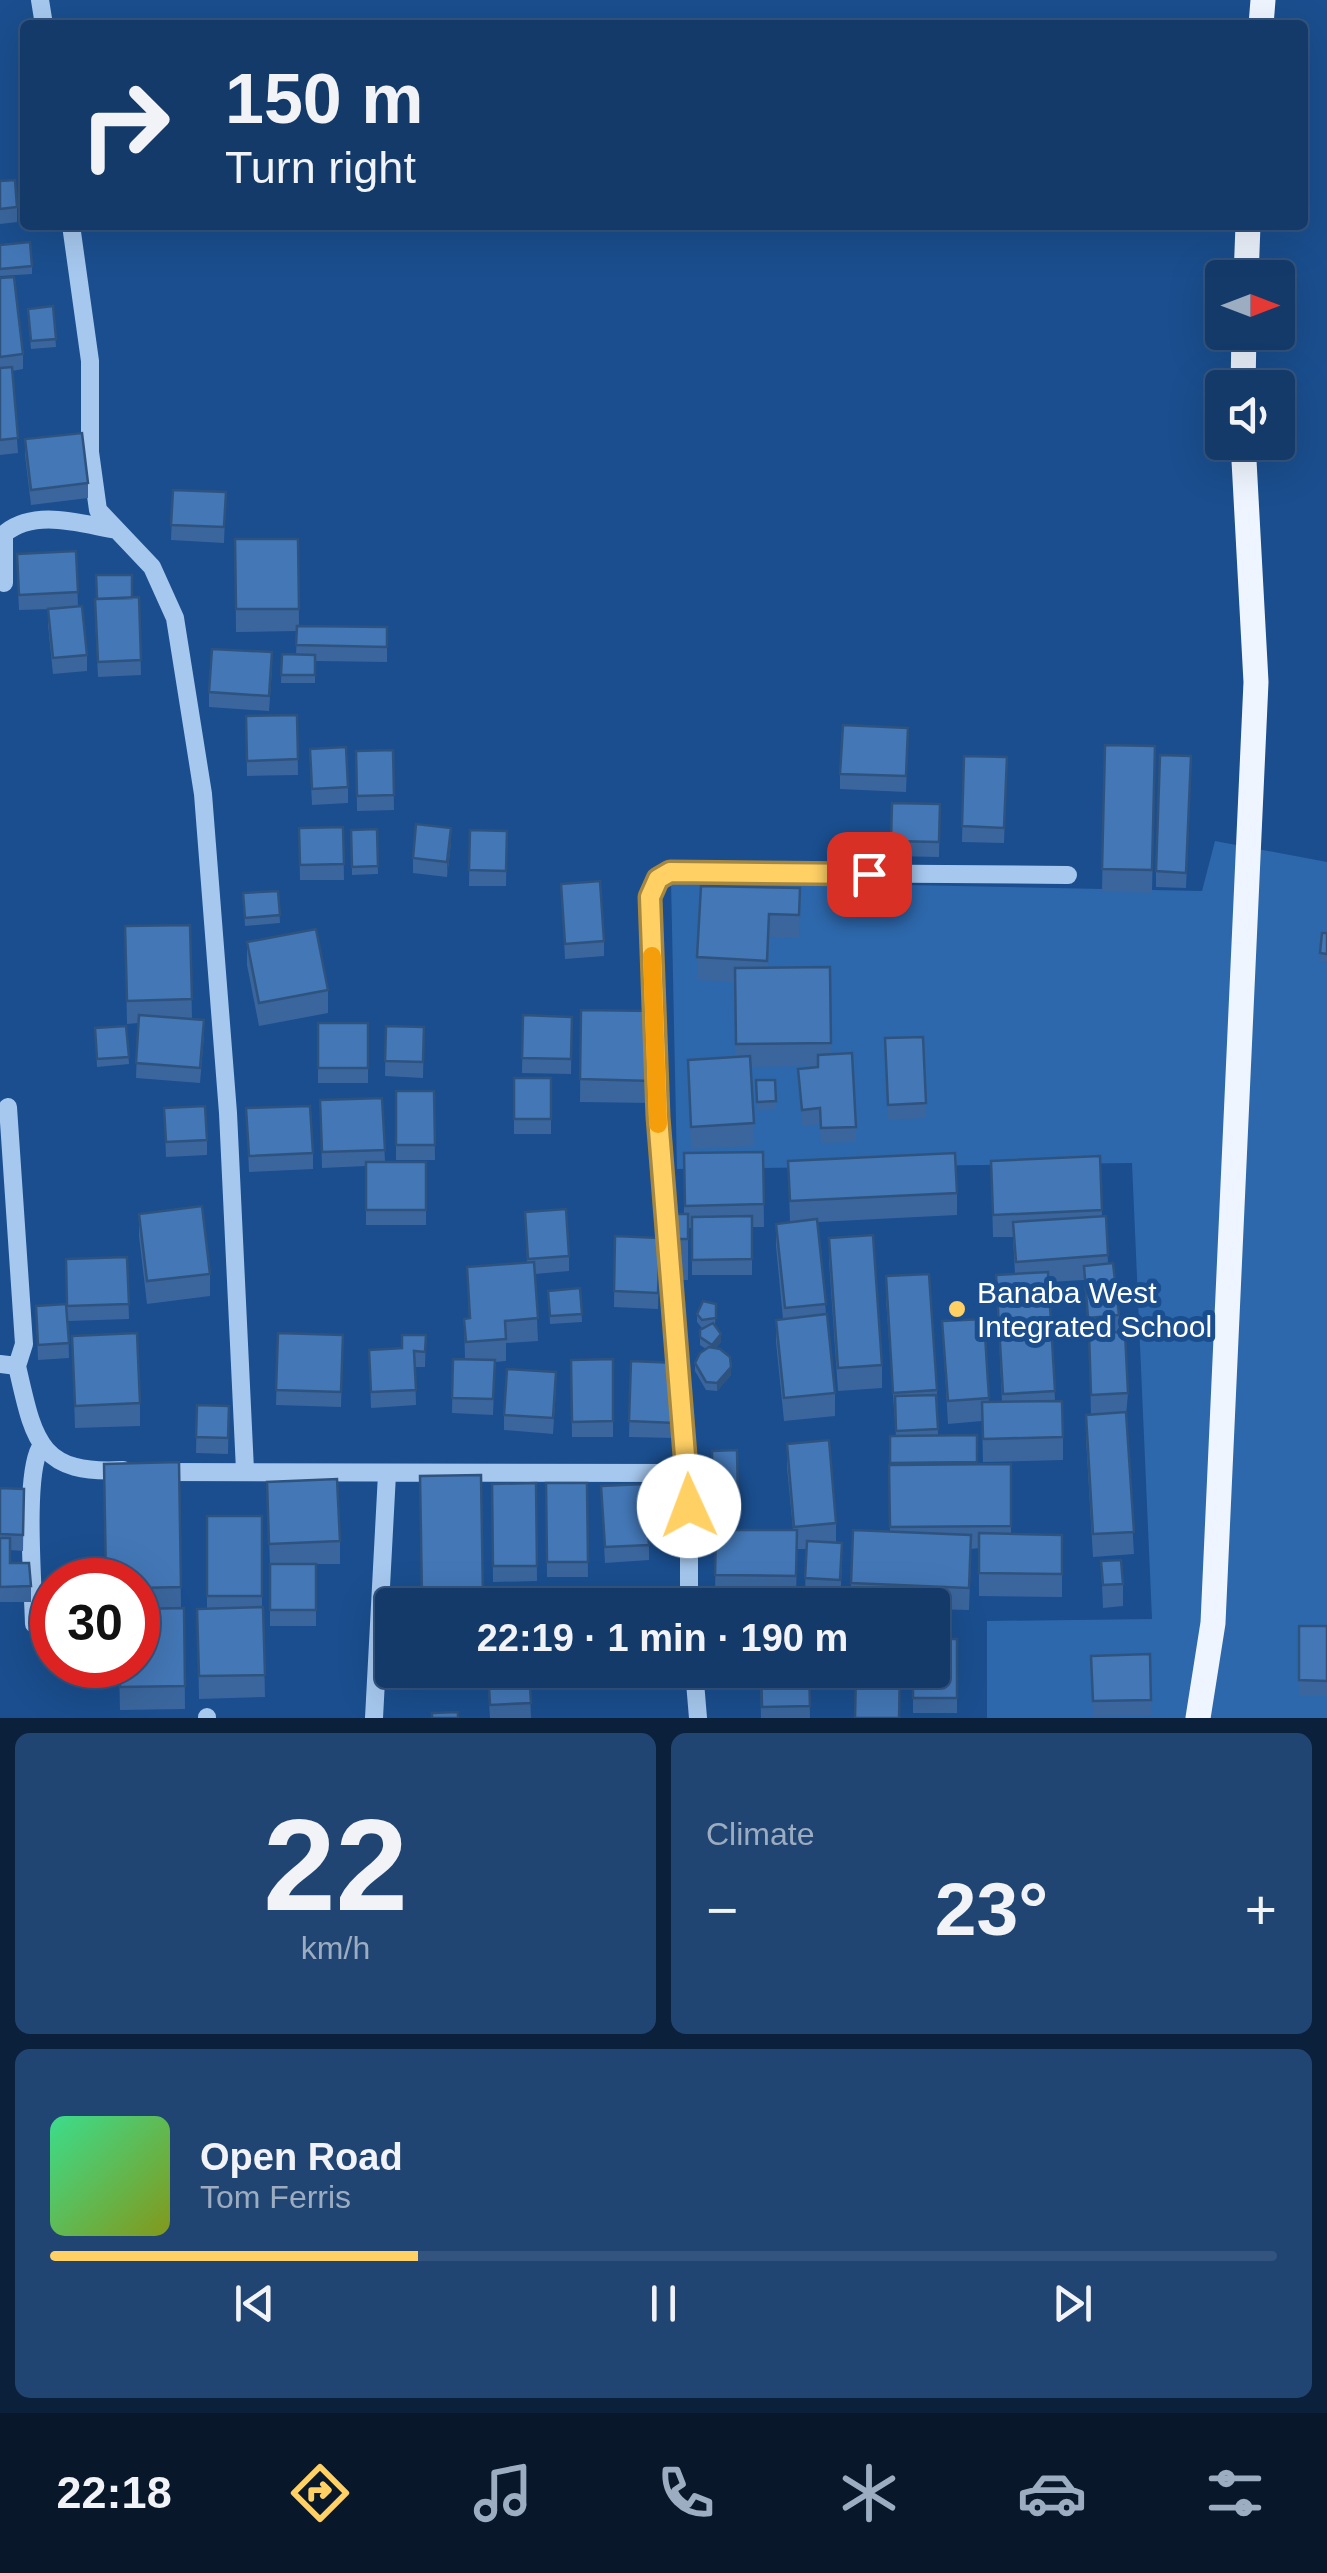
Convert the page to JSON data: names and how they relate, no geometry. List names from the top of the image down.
{
  "places": ["Banaba West Integrated School"],
  "north": "right",
  "page": {
    "turn": ["150 m", "Turn right"],
    "limit": "30",
    "trip": "22:19 · 1 min · 190 m",
    "tile": [
      ["22", "km/h"],
      "Climate"
    ],
    "heat": ["−", "23°", "+"],
    "song": ["Open Road", "Tom Ferris"],
    "tabs": "22:18"
  }
}
